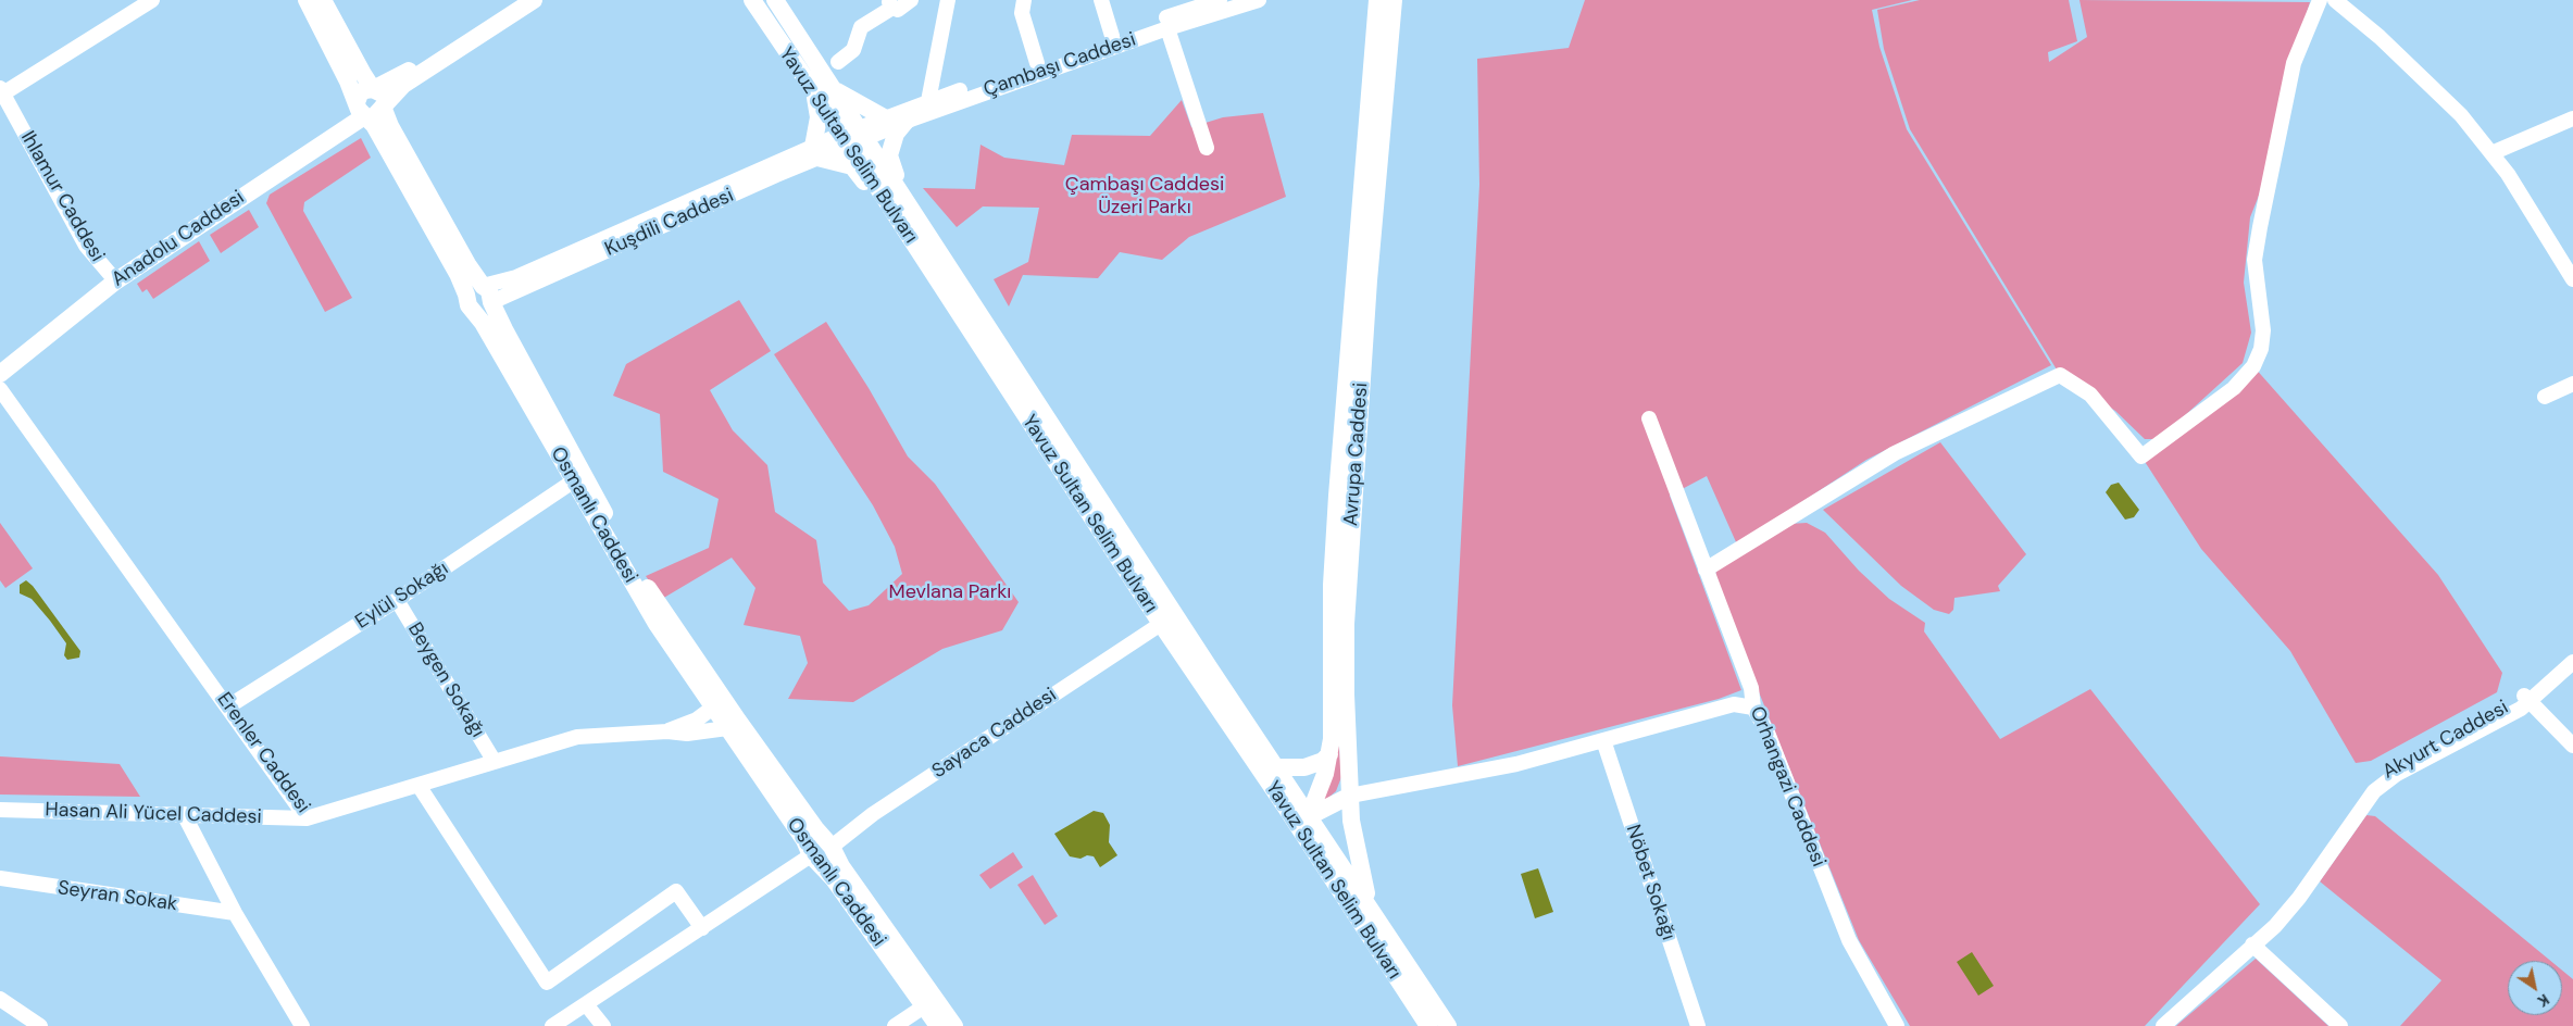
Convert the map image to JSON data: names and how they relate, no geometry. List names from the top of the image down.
{
  "streets": {
    "main road": [
      "Yavuz Sultan Selim Bulvarı",
      "Anadolu Caddesi",
      "Avrupa Caddesi",
      "Osmanlı Caddesi"
    ],
    "street": [
      "Çambaşı Caddesi",
      "Ihlamur Caddesi",
      "Kuşdili Caddesi",
      "Eylül Sokağı",
      "Beygen Sokağı",
      "Sayaca Caddesi",
      "Akyurt Caddesi",
      "Erenler Caddesi",
      "Orhangazi Caddesi",
      "Hasan Ali Yücel Caddesi",
      "Nöbet Sokağı",
      "Seyran Sokak"
    ]
  },
  "crossings": [
    ["Çambaşı Caddesi", "Yavuz Sultan Selim Bulvarı"],
    ["Çambaşı Caddesi", "Kuşdili Caddesi"],
    ["Yavuz Sultan Selim Bulvarı", "Kuşdili Caddesi"],
    ["Yavuz Sultan Selim Bulvarı", "Avrupa Caddesi"],
    ["Yavuz Sultan Selim Bulvarı", "Sayaca Caddesi"],
    ["Ihlamur Caddesi", "Anadolu Caddesi"],
    ["Kuşdili Caddesi", "Osmanlı Caddesi"],
    ["Anadolu Caddesi", "Osmanlı Caddesi"],
    ["Osmanlı Caddesi", "Eylül Sokağı"],
    ["Osmanlı Caddesi", "Sayaca Caddesi"],
    ["Eylül Sokağı", "Beygen Sokağı"],
    ["Eylül Sokağı", "Erenler Caddesi"],
    ["Beygen Sokağı", "Erenler Caddesi"],
    ["Erenler Caddesi", "Hasan Ali Yücel Caddesi"]
  ],
  "parks": ["Çambaşı Caddesi Üzeri Parkı", "Mevlana Parkı"],
  "north": "bottom right"
}
